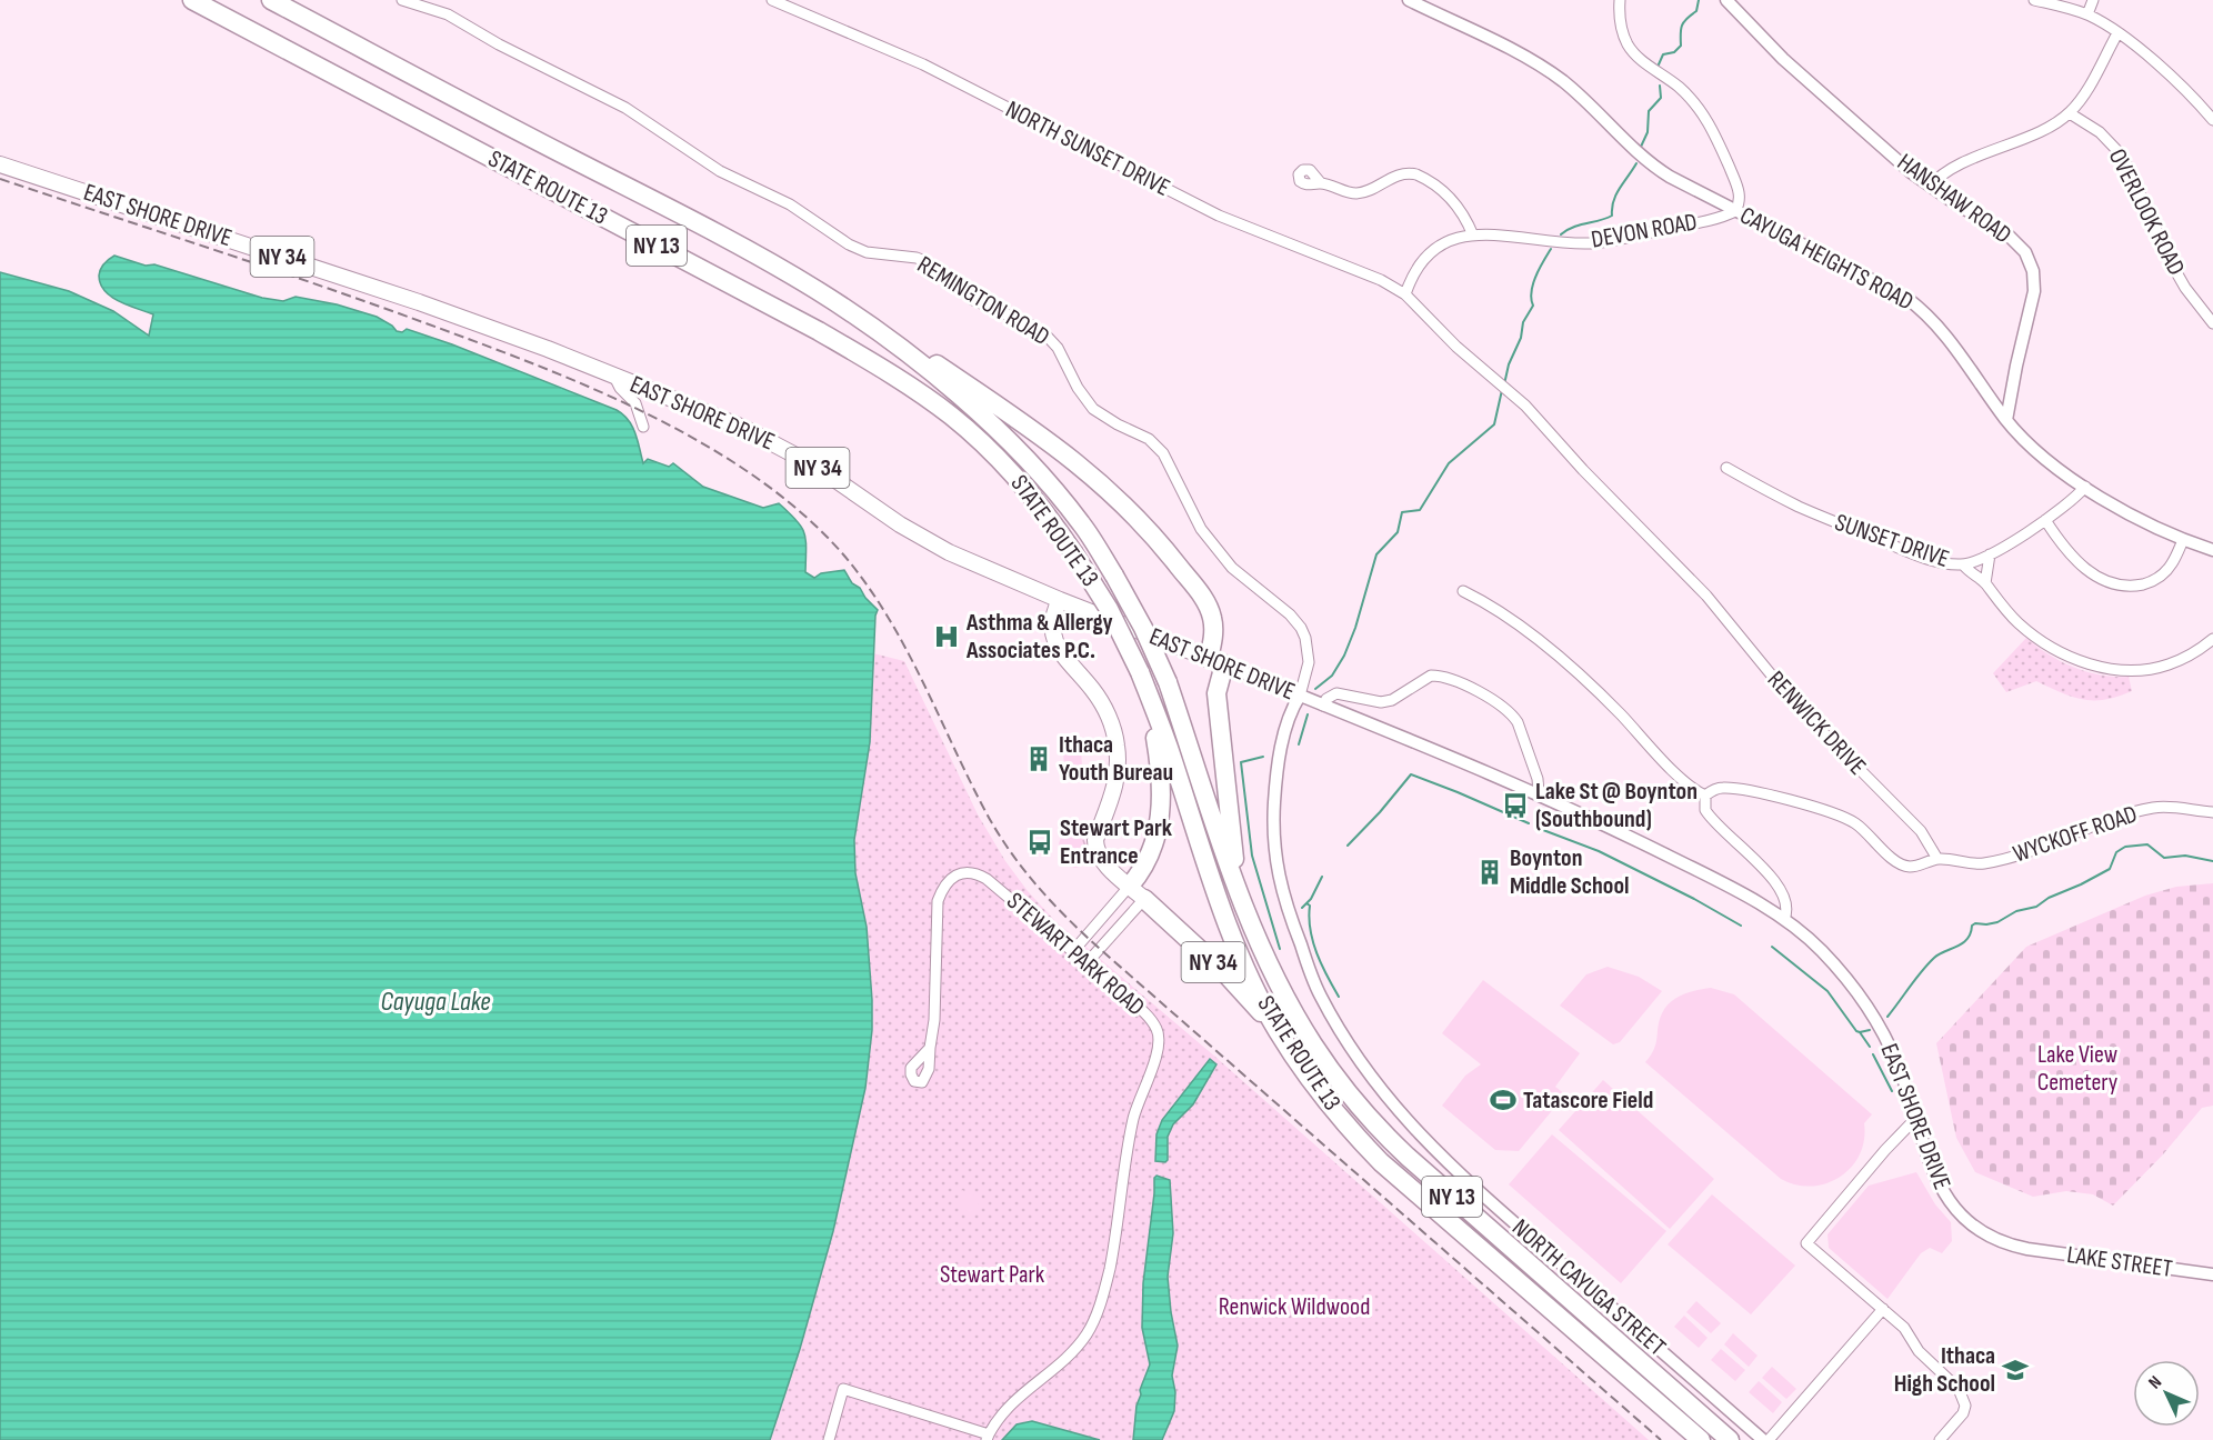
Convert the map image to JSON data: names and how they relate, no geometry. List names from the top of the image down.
{
  "streets": {
    "highway": ["STATE ROUTE 13", "NY 13", "NY 34"],
    "main road": ["EAST SHORE DRIVE"],
    "street": [
      "NORTH SUNSET DRIVE",
      "HANSHAW ROAD",
      "OVERLOOK ROAD",
      "DEVON ROAD",
      "CAYUGA HEIGHTS ROAD",
      "REMINGTON ROAD",
      "SUNSET DRIVE",
      "RENWICK DRIVE",
      "WYCKOFF ROAD",
      "STEWART PARK ROAD",
      "LAKE STREET",
      "NORTH CAYUGA STREET"
    ]
  },
  "crossings": [
    ["NORTH SUNSET DRIVE", "DEVON ROAD"],
    ["NORTH SUNSET DRIVE", "RENWICK DRIVE"],
    ["STATE ROUTE 13", "NY 34"],
    ["HANSHAW ROAD", "CAYUGA HEIGHTS ROAD"],
    ["EAST SHORE DRIVE", "NY 34"],
    ["EAST SHORE DRIVE", "REMINGTON ROAD"],
    ["EAST SHORE DRIVE", "LAKE STREET"],
    ["EAST SHORE DRIVE", "NORTH CAYUGA STREET"],
    ["DEVON ROAD", "CAYUGA HEIGHTS ROAD"],
    ["DEVON ROAD", "RENWICK DRIVE"],
    ["CAYUGA HEIGHTS ROAD", "SUNSET DRIVE"],
    ["REMINGTON ROAD", "NORTH CAYUGA STREET"],
    ["RENWICK DRIVE", "WYCKOFF ROAD"]
  ],
  "water": ["Cayuga Lake"],
  "parks": ["Lake View Cemetery", "Stewart Park", "Renwick Wildwood"],
  "places": {
    "hospital": ["Asthma & Allergy Associates P.C."],
    "building": ["Ithaca Youth Bureau", "Boynton Middle School"],
    "bus stop": ["Lake St @ Boynton (Southbound)", "Stewart Park Entrance"],
    "sports": ["Tatascore Field"],
    "school or university": ["Ithaca High School"]
  },
  "north": "top left"
}
